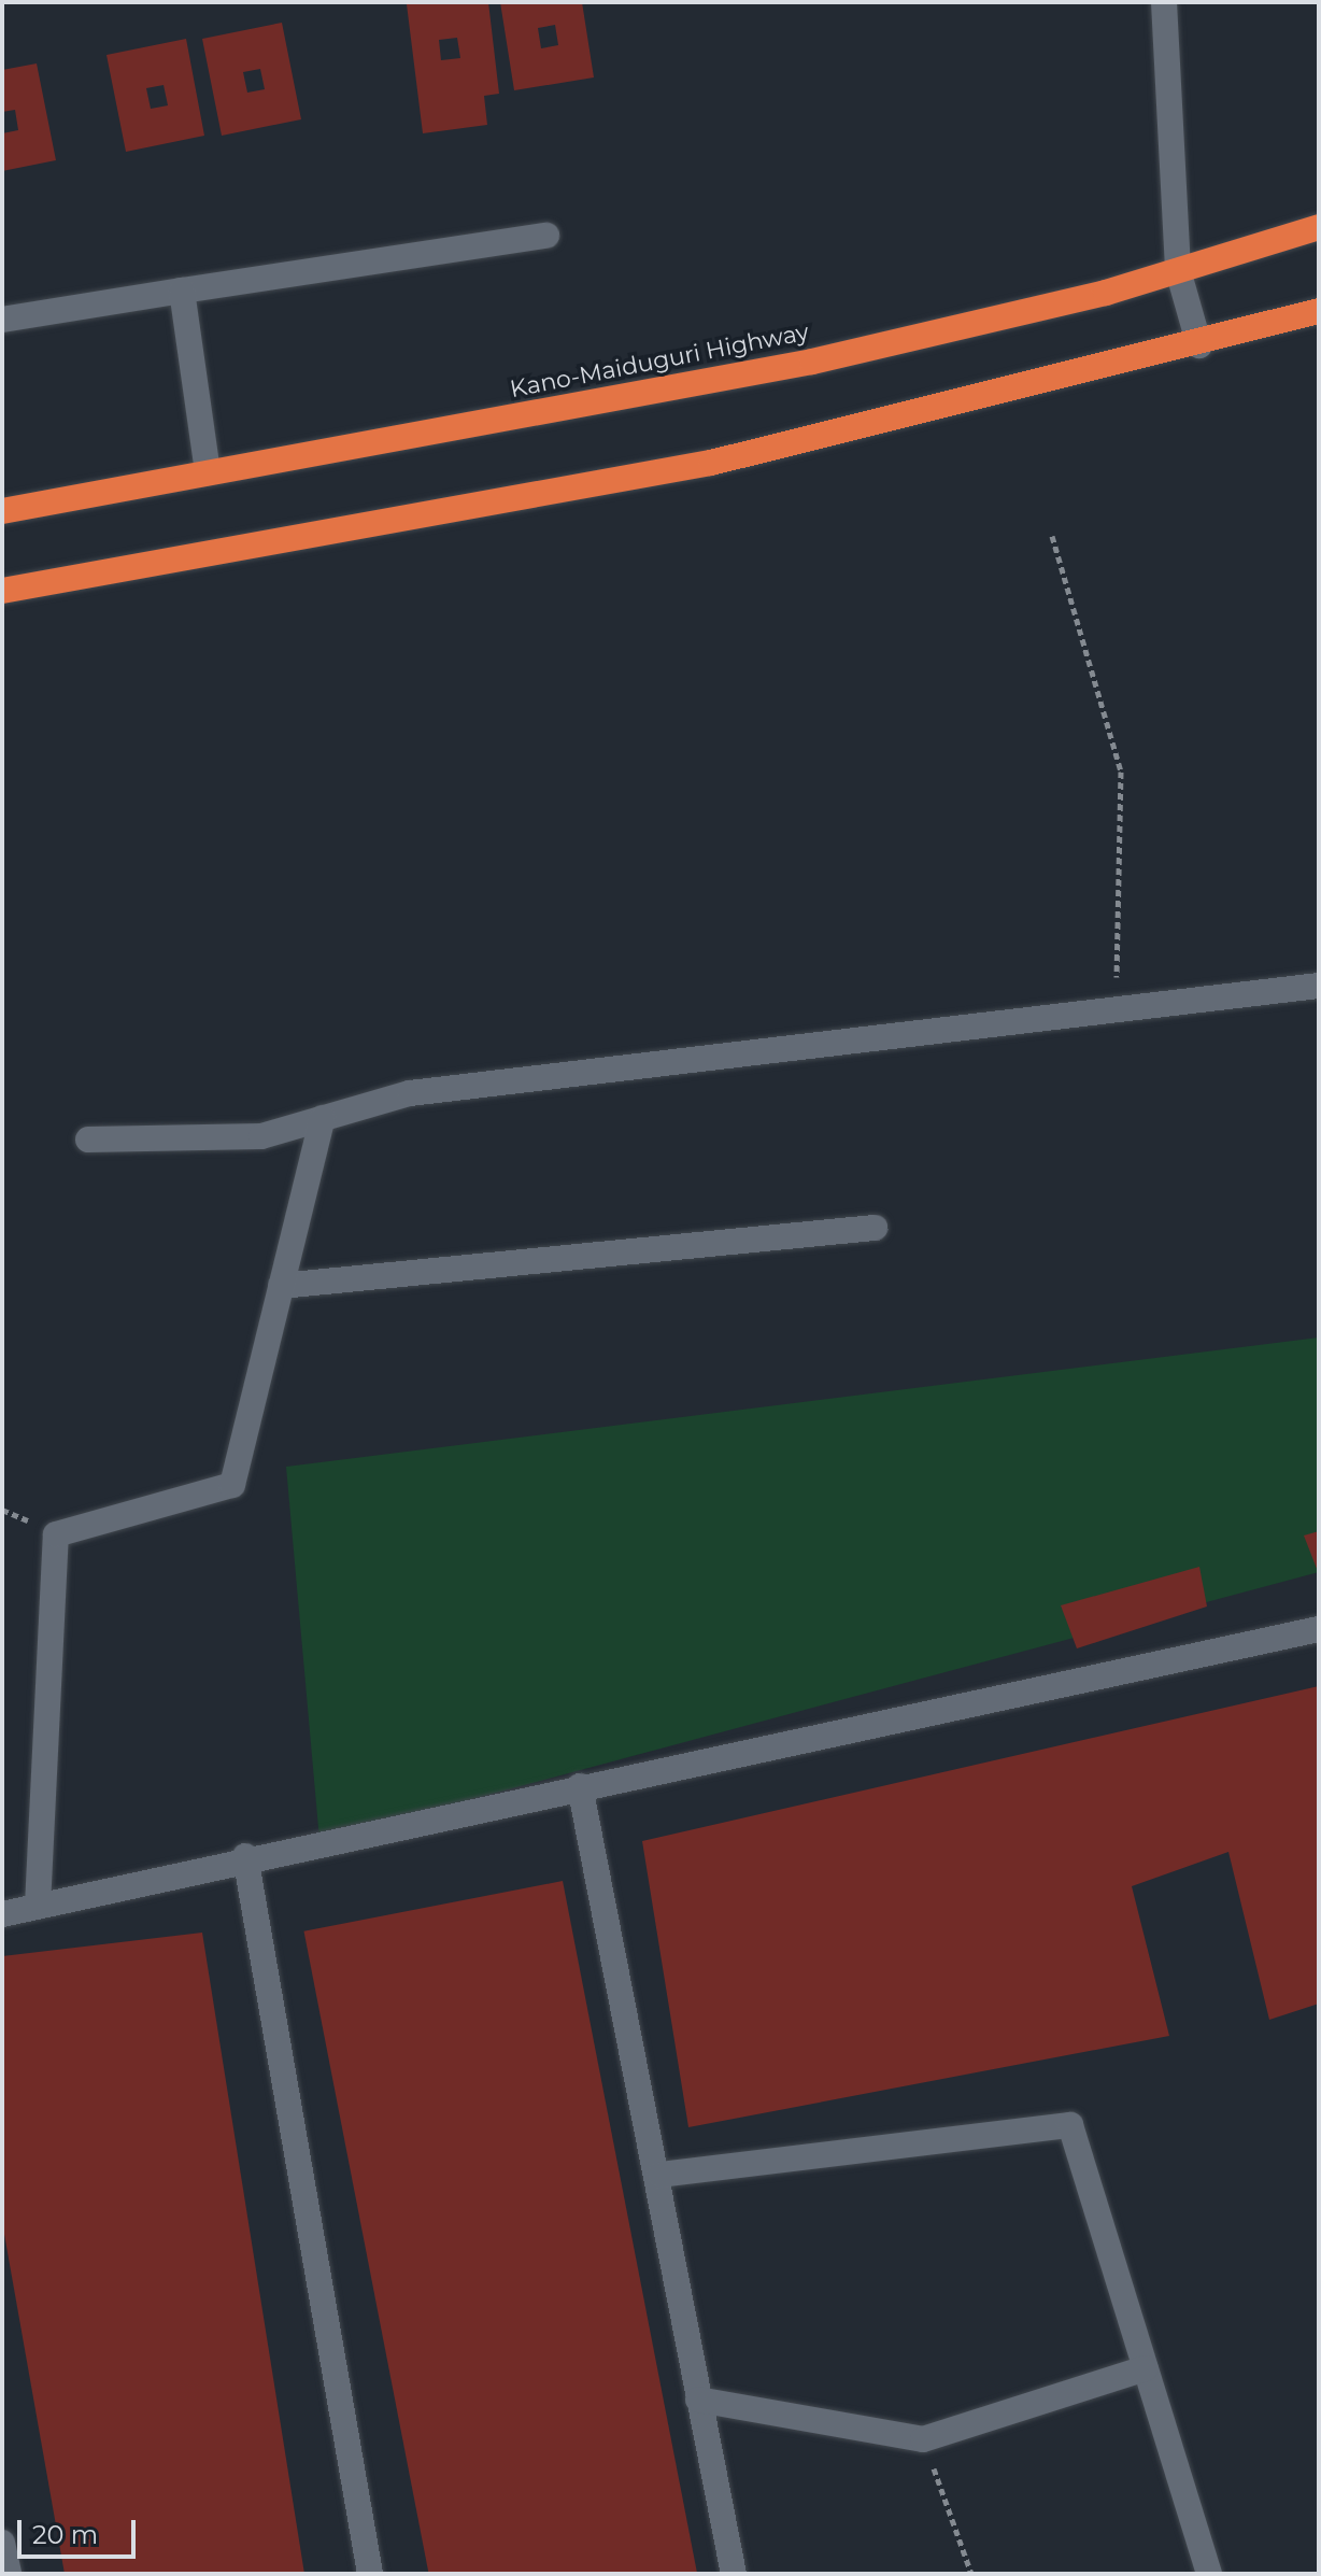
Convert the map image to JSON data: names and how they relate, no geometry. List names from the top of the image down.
{
  "streets": {
    "highway": ["Kano-Maiduguri Highway"]
  },
  "scale_bar": "20 m"
}
